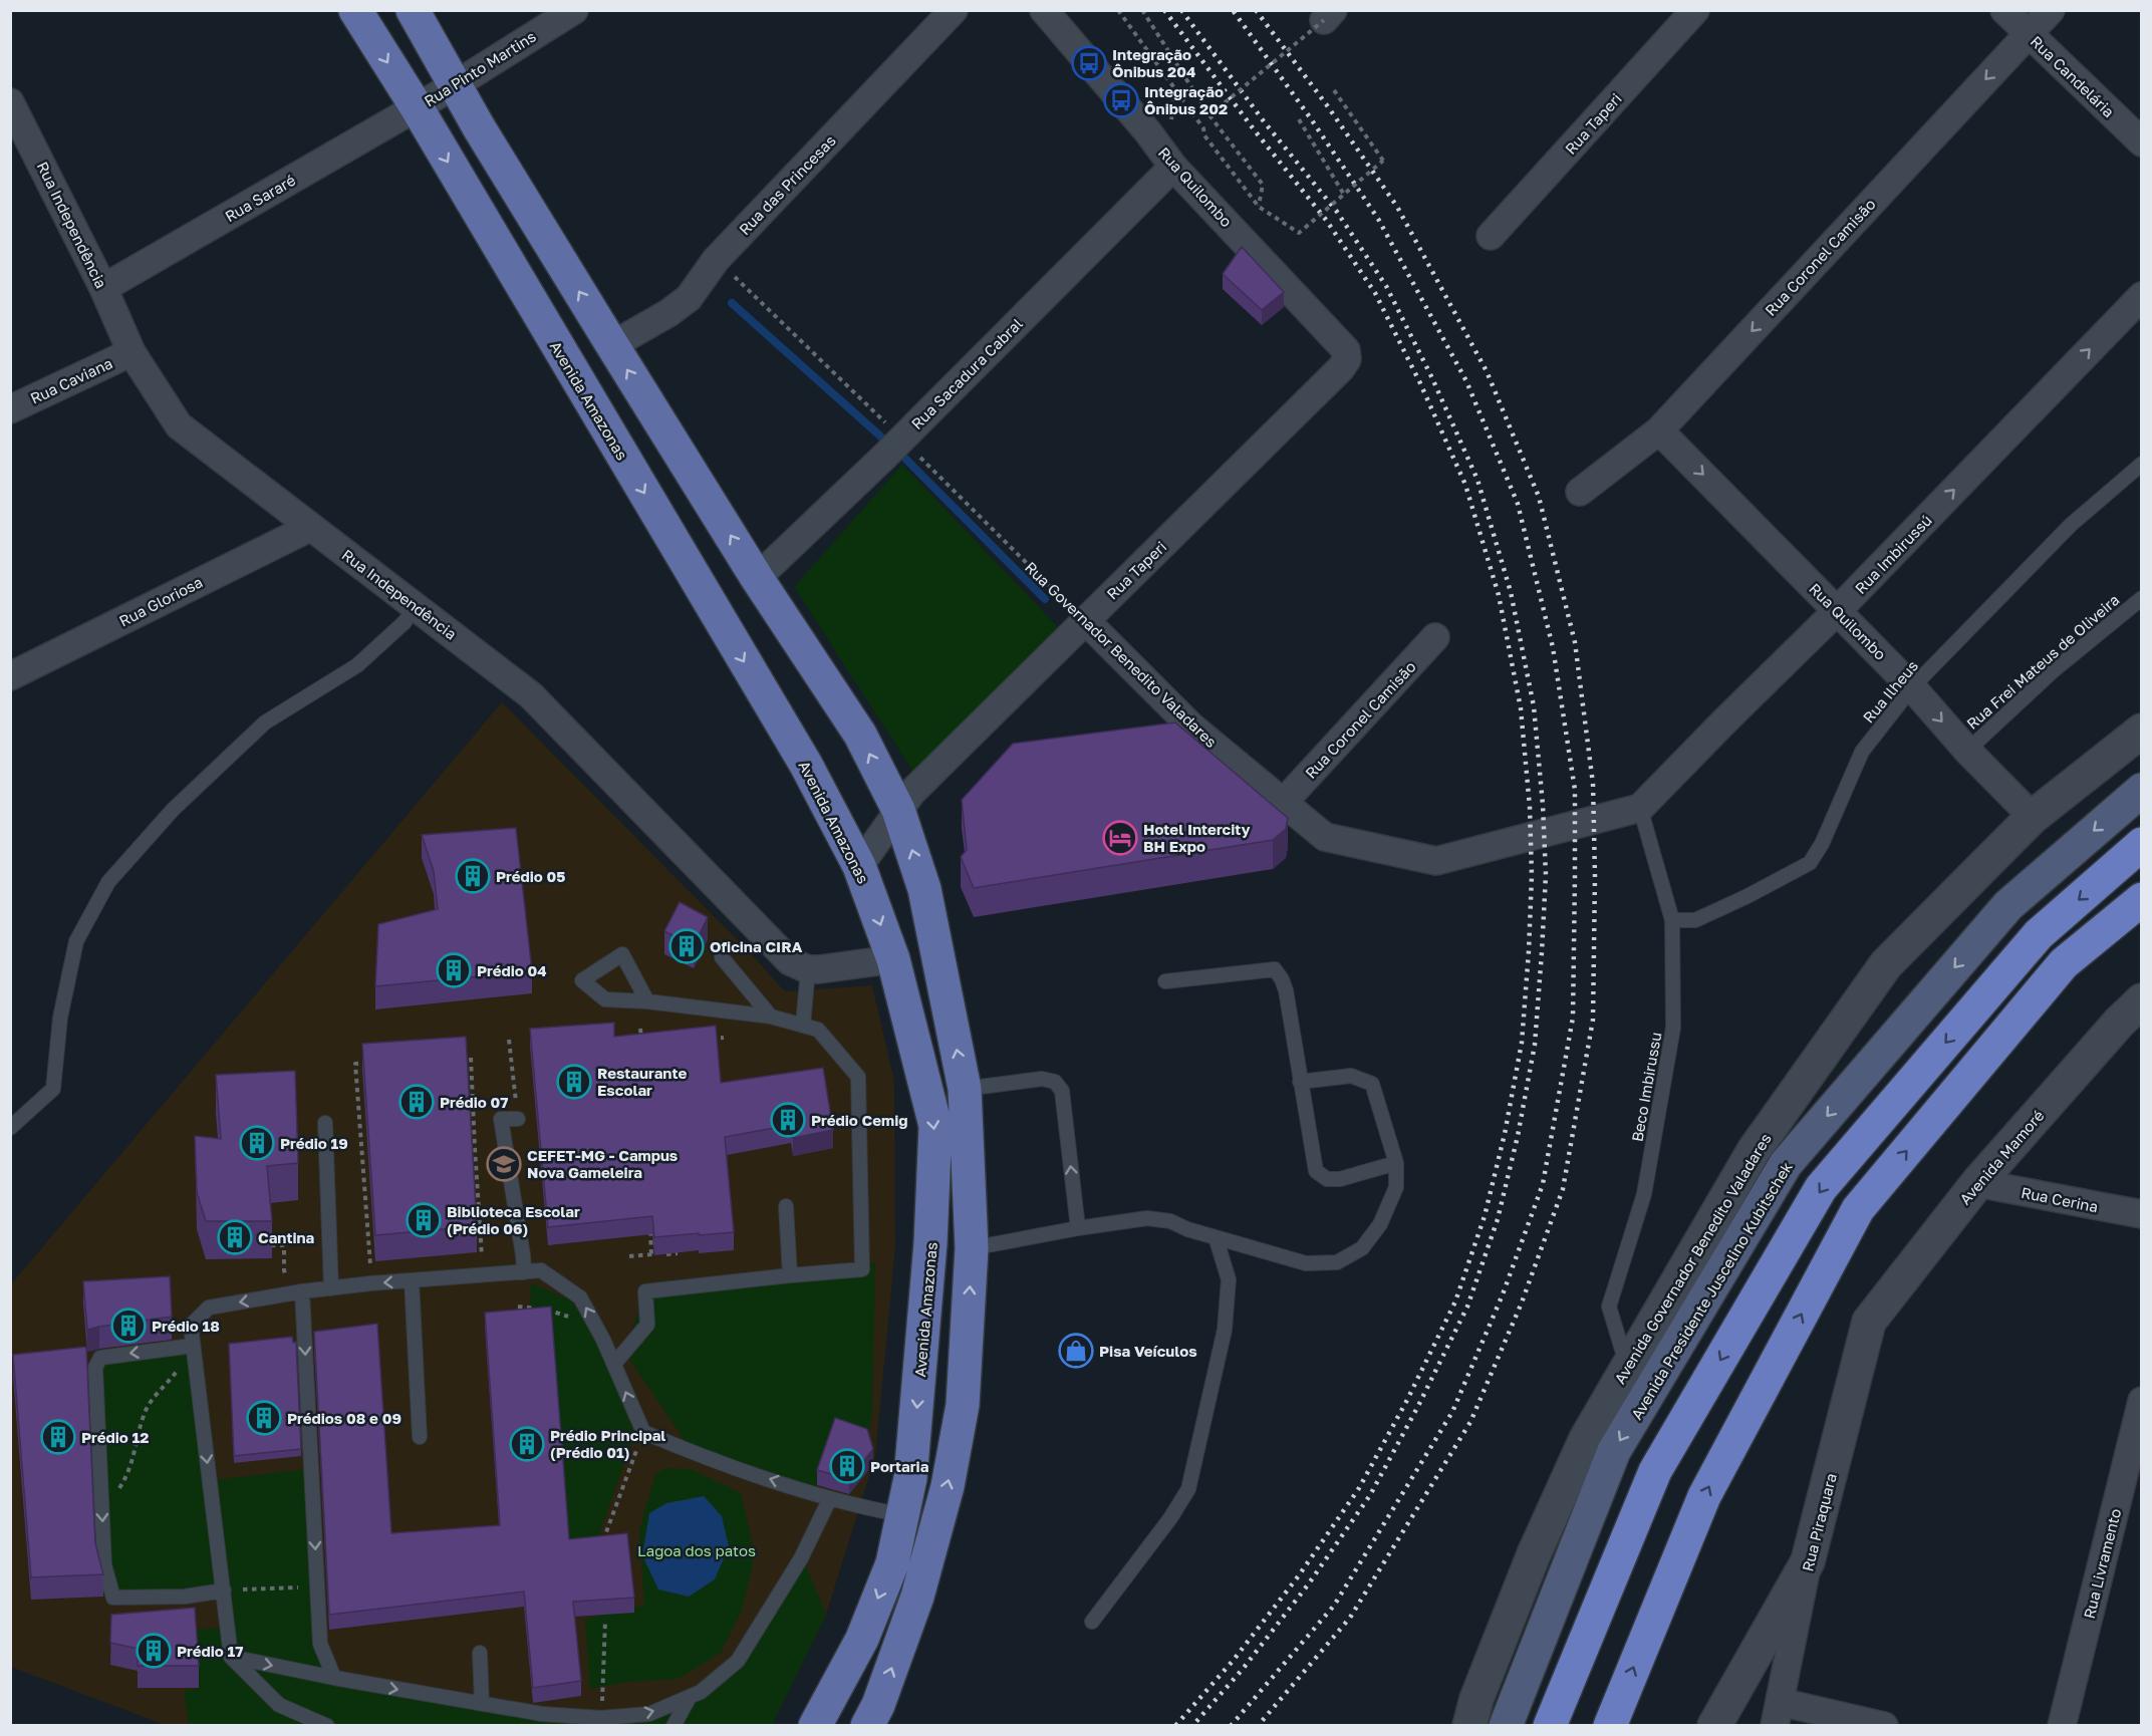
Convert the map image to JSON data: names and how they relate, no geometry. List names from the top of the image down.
{
  "streets": {
    "main road": ["Avenida Amazonas", "Avenida Presidente Juscelino Kubitschek"],
    "street": [
      "Rua Pinto Martins",
      "Rua Candelária",
      "Rua Taperi",
      "Rua das Princesas",
      "Rua Quilombo",
      "Rua Sararé",
      "Rua Independência",
      "Rua Coronel Camisão",
      "Rua Sacadura Cabral",
      "Rua Caviana",
      "Rua Imbirussú",
      "Rua Gloriosa",
      "Rua Governador Benedito Valadares",
      "Avenida Mamoré",
      "Rua Cerina",
      "Avenida Governador Benedito Valadares",
      "Rua Piraquara",
      "Rua Livramento"
    ],
    "lane": ["Rua Frei Mateus de Oliveira", "Rua Ilheus", "Beco Imbirussu"]
  },
  "crossings": [
    ["Rua Pinto Martins", "Rua Sararé"],
    ["Rua Pinto Martins", "Avenida Amazonas"],
    ["Rua Candelária", "Rua Coronel Camisão"],
    ["Rua Taperi", "Rua Quilombo"],
    ["Rua Taperi", "Avenida Amazonas"],
    ["Rua Taperi", "Rua Governador Benedito Valadares"],
    ["Rua das Princesas", "Rua Governador Benedito Valadares"],
    ["Rua Quilombo", "Rua Coronel Camisão"],
    ["Rua Quilombo", "Rua Sacadura Cabral"],
    ["Rua Quilombo", "Rua Imbirussú"],
    ["Rua Quilombo", "Rua Frei Mateus de Oliveira"],
    ["Rua Quilombo", "Rua Ilheus"],
    ["Rua Quilombo", "Avenida Governador Benedito Valadares"],
    ["Rua Sararé", "Rua Independência"],
    ["Rua Sararé", "Avenida Amazonas"],
    ["Rua Independência", "Rua Caviana"],
    ["Rua Independência", "Rua Gloriosa"],
    ["Rua Coronel Camisão", "Rua Governador Benedito Valadares"],
    ["Rua Sacadura Cabral", "Rua Governador Benedito Valadares"],
    ["Rua Imbirussú", "Rua Governador Benedito Valadares"],
    ["Rua Imbirussú", "Beco Imbirussu"],
    ["Rua Governador Benedito Valadares", "Beco Imbirussu"],
    ["Rua Ilheus", "Beco Imbirussu"],
    ["Beco Imbirussu", "Avenida Governador Benedito Valadares"],
    ["Avenida Mamoré", "Rua Cerina"],
    ["Avenida Mamoré", "Rua Piraquara"]
  ],
  "one_way": ["Rua Coronel Camisão", "Rua Imbirussú", "Avenida Presidente Juscelino Kubitschek"],
  "parks": ["Lagoa dos patos"],
  "places": {
    "bus stop": ["Integração Ônibus 204", "Integração Ônibus 202"],
    "hotel": ["Hotel Intercity BH Expo"],
    "building": [
      "Prédio 05",
      "Oficina CIRA",
      "Prédio 04",
      "Restaurante Escolar",
      "Prédio 07",
      "Prédio Cemig",
      "Prédio 19",
      "Biblioteca Escolar (Prédio 06)",
      "Cantina",
      "Prédio 18",
      "Prédios 08 e 09",
      "Prédio 12",
      "Prédio Principal (Prédio 01)",
      "Portaria",
      "Prédio 17"
    ],
    "school or university": ["CEFET-MG - Campus Nova Gameleira"],
    "shop": ["Pisa Veículos"]
  }
}
